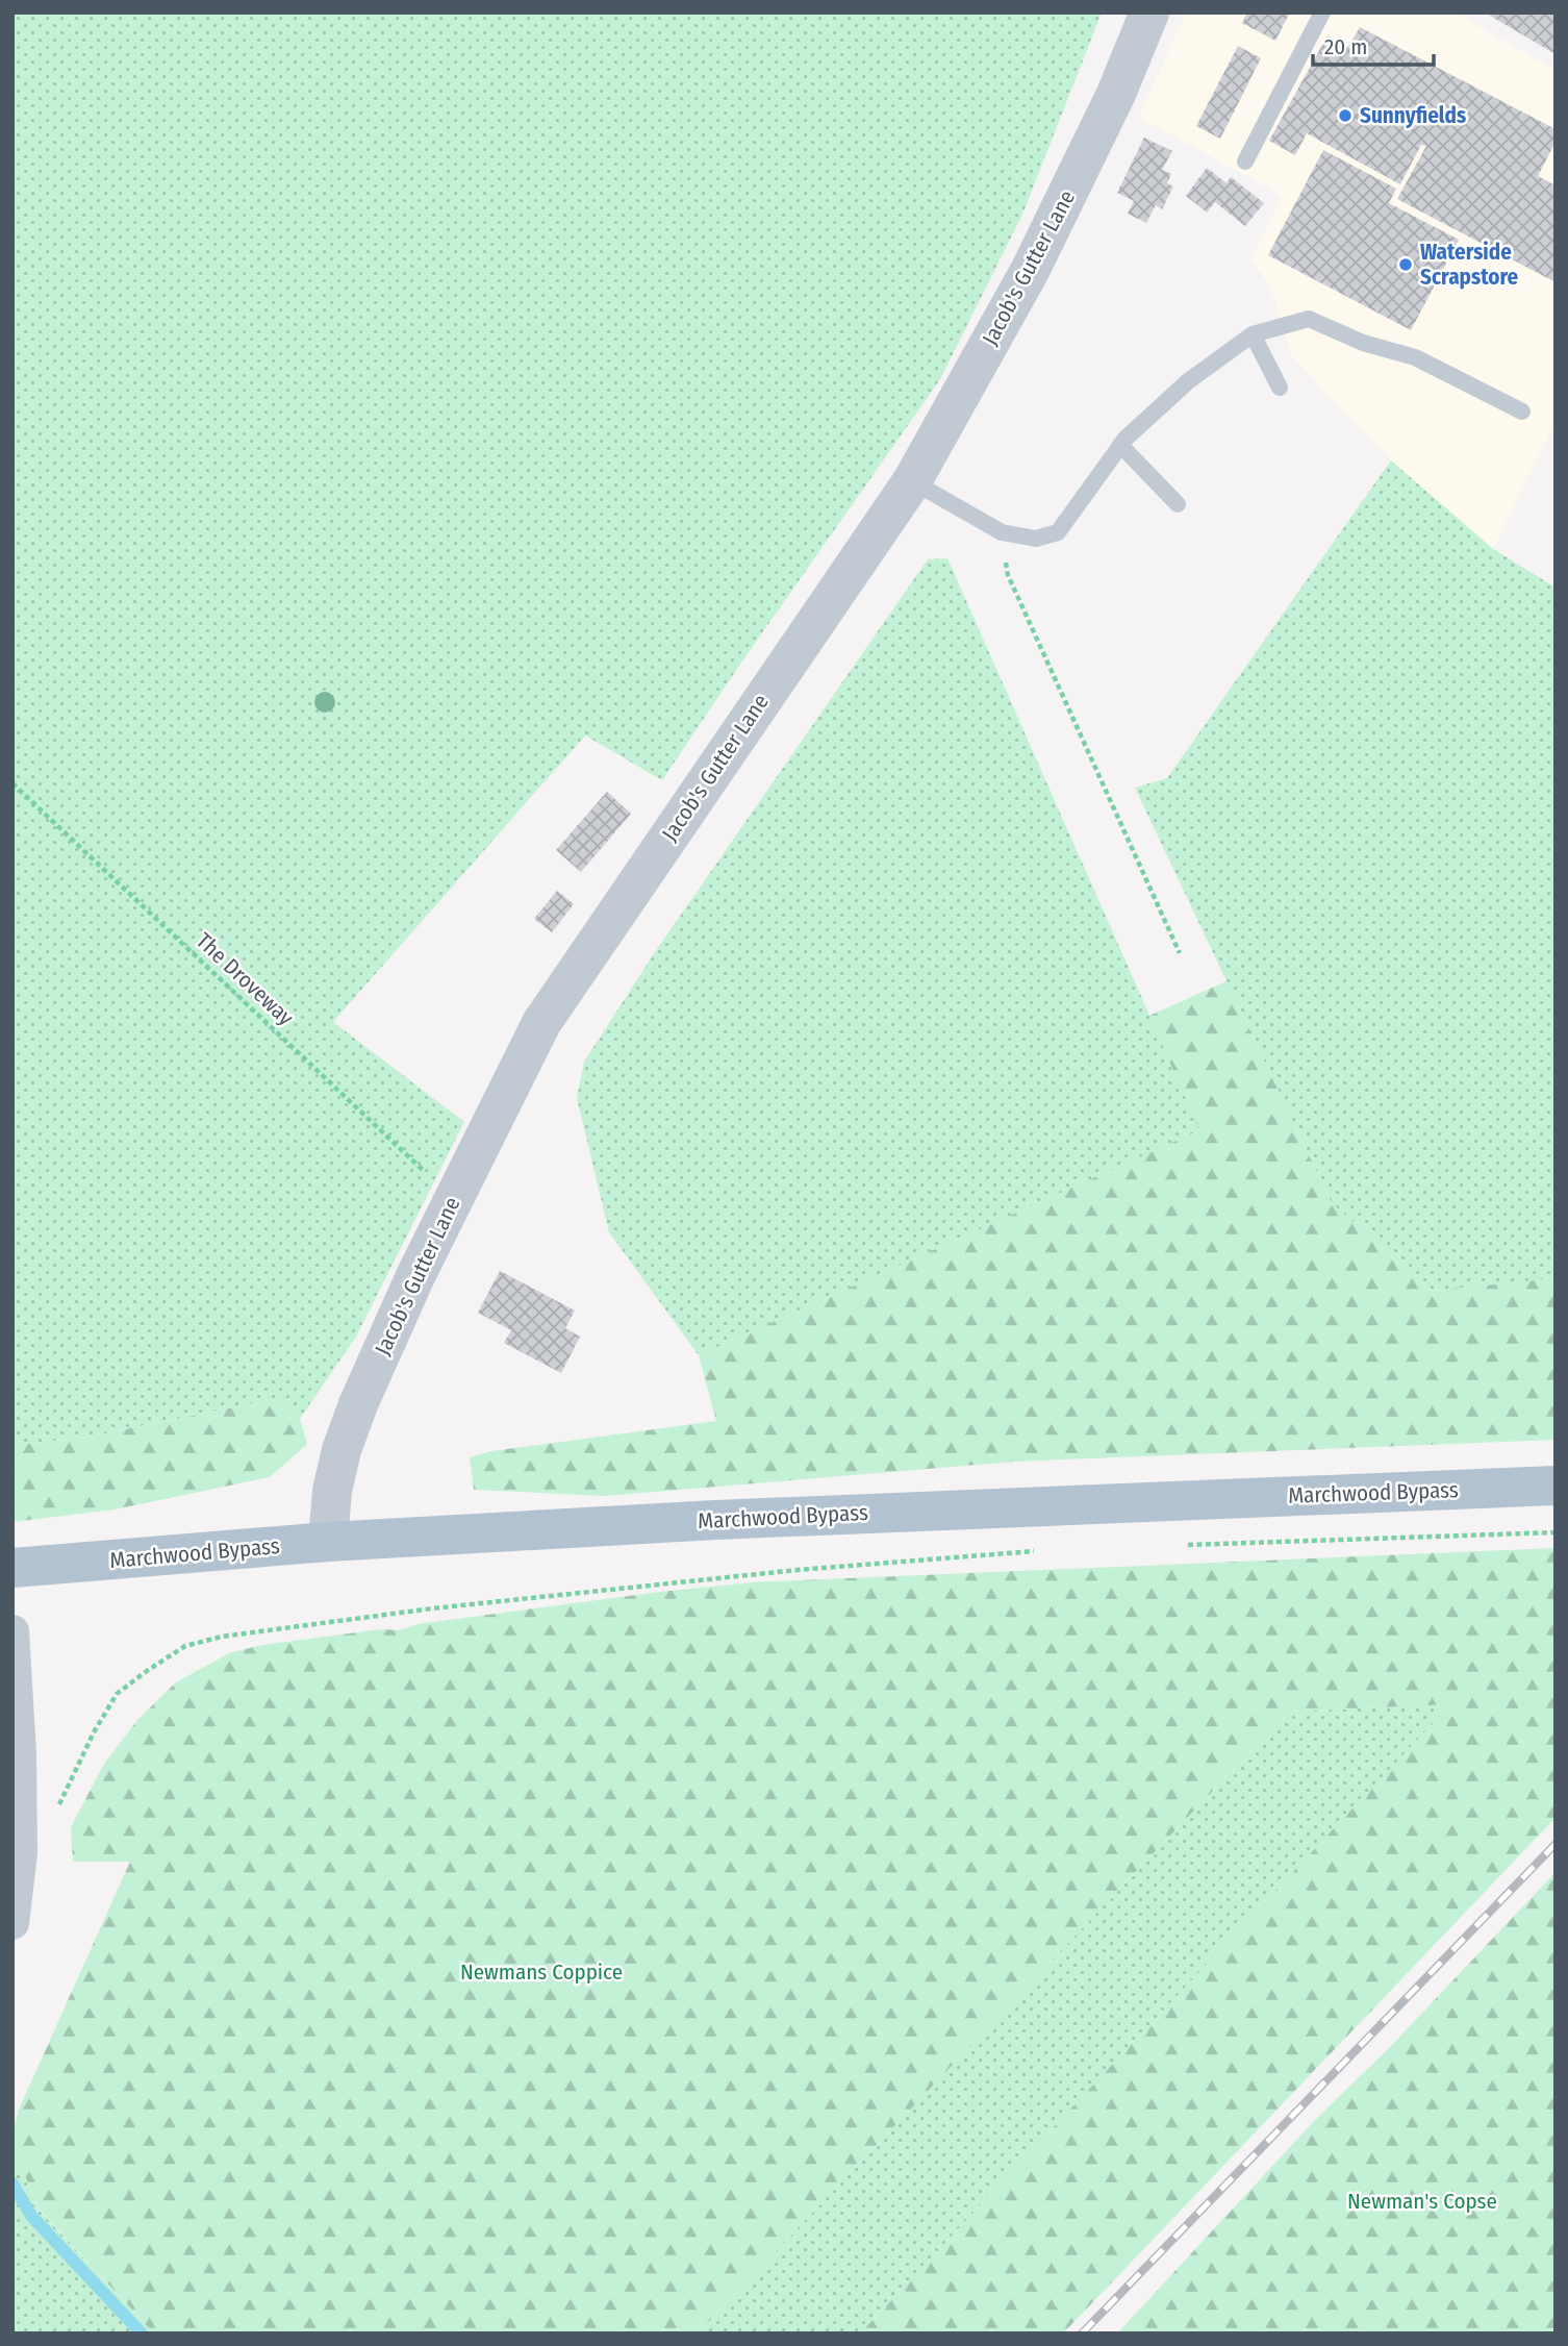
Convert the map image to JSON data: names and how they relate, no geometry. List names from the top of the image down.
{
  "streets": {
    "main road": ["Marchwood Bypass"],
    "street": ["Jacob's Gutter Lane"],
    "path": ["The Droveway"]
  },
  "crossings": [
    ["Jacob's Gutter Lane", "The Droveway"],
    ["Jacob's Gutter Lane", "Marchwood Bypass"]
  ],
  "parks": ["Newmans Coppice", "Newman's Copse"],
  "places": ["Sunnyfields", "Waterside Scrapstore"],
  "scale_bar": "20 m"
}
